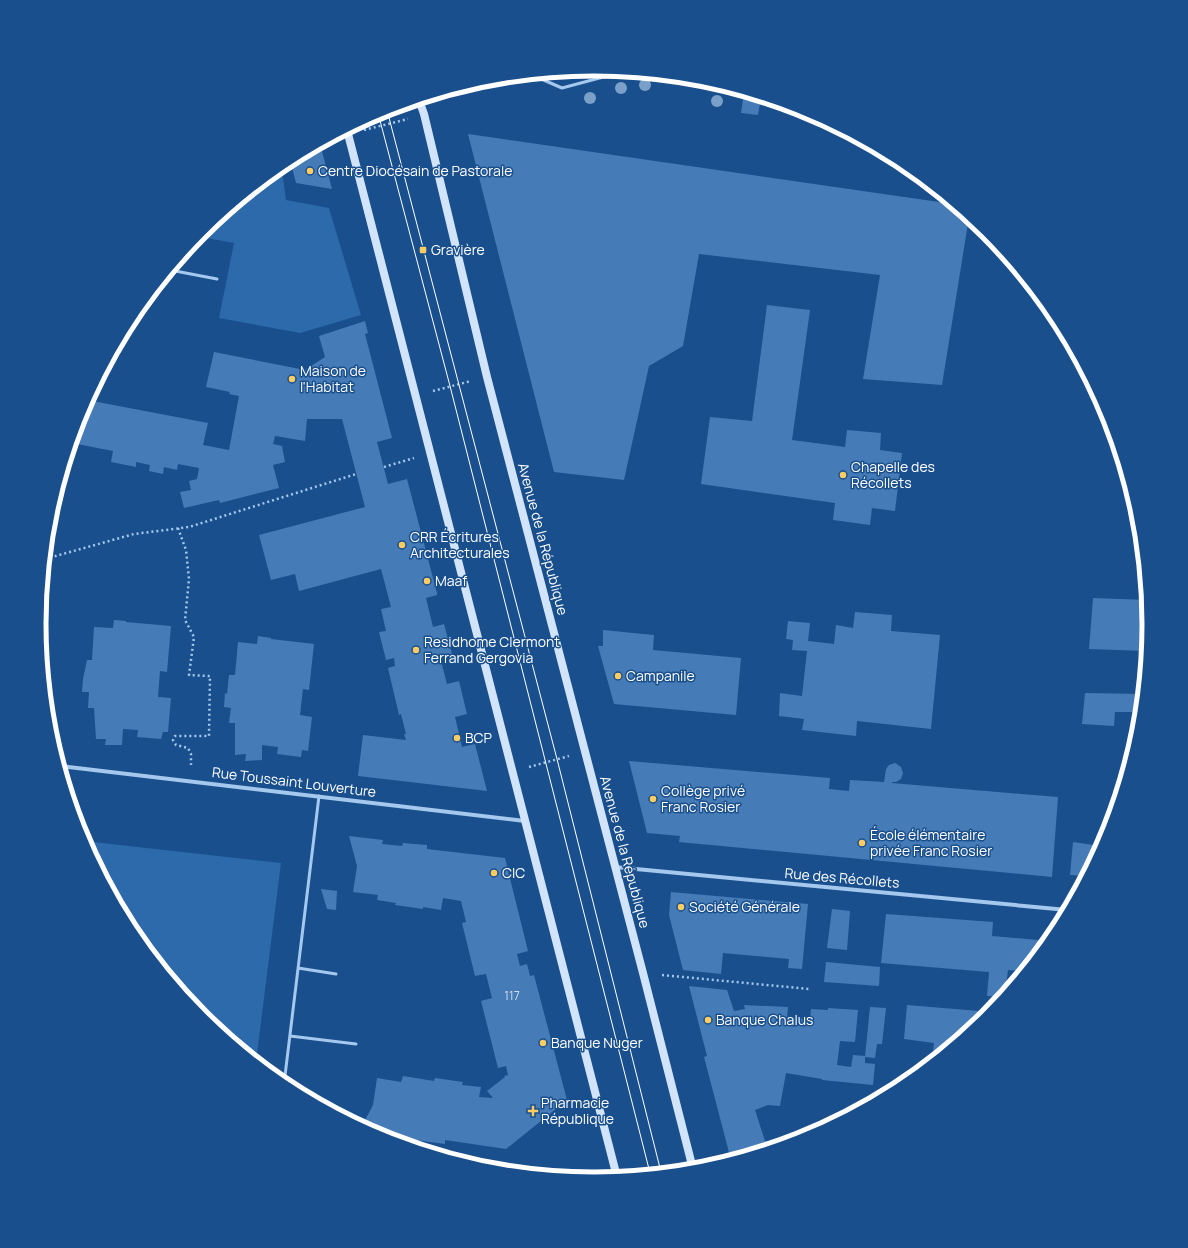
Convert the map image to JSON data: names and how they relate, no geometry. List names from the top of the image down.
{
  "streets": {
    "main road": ["Avenue de la République"],
    "street": ["Rue Toussaint Louverture", "Rue des Récollets"]
  },
  "crossings": [
    ["Avenue de la République", "Rue des Récollets"]
  ],
  "places": {
    "other": [
      "Centre Diocésain de Pastorale",
      "Maison de l'Habitat",
      "Chapelle des Récollets",
      "CRR Écritures Architecturales",
      "Maaf",
      "Residhome Clermont Ferrand Gergovia",
      "Campanile",
      "BCP",
      "Collège privé Franc Rosier",
      "École élémentaire privée Franc Rosier",
      "CIC",
      "Société Générale",
      "Banque Chalus",
      "Banque Nuger"
    ],
    "transit": ["Gravière"],
    "health": ["Pharmacie République"]
  },
  "house_numbers": ["117"]
}
